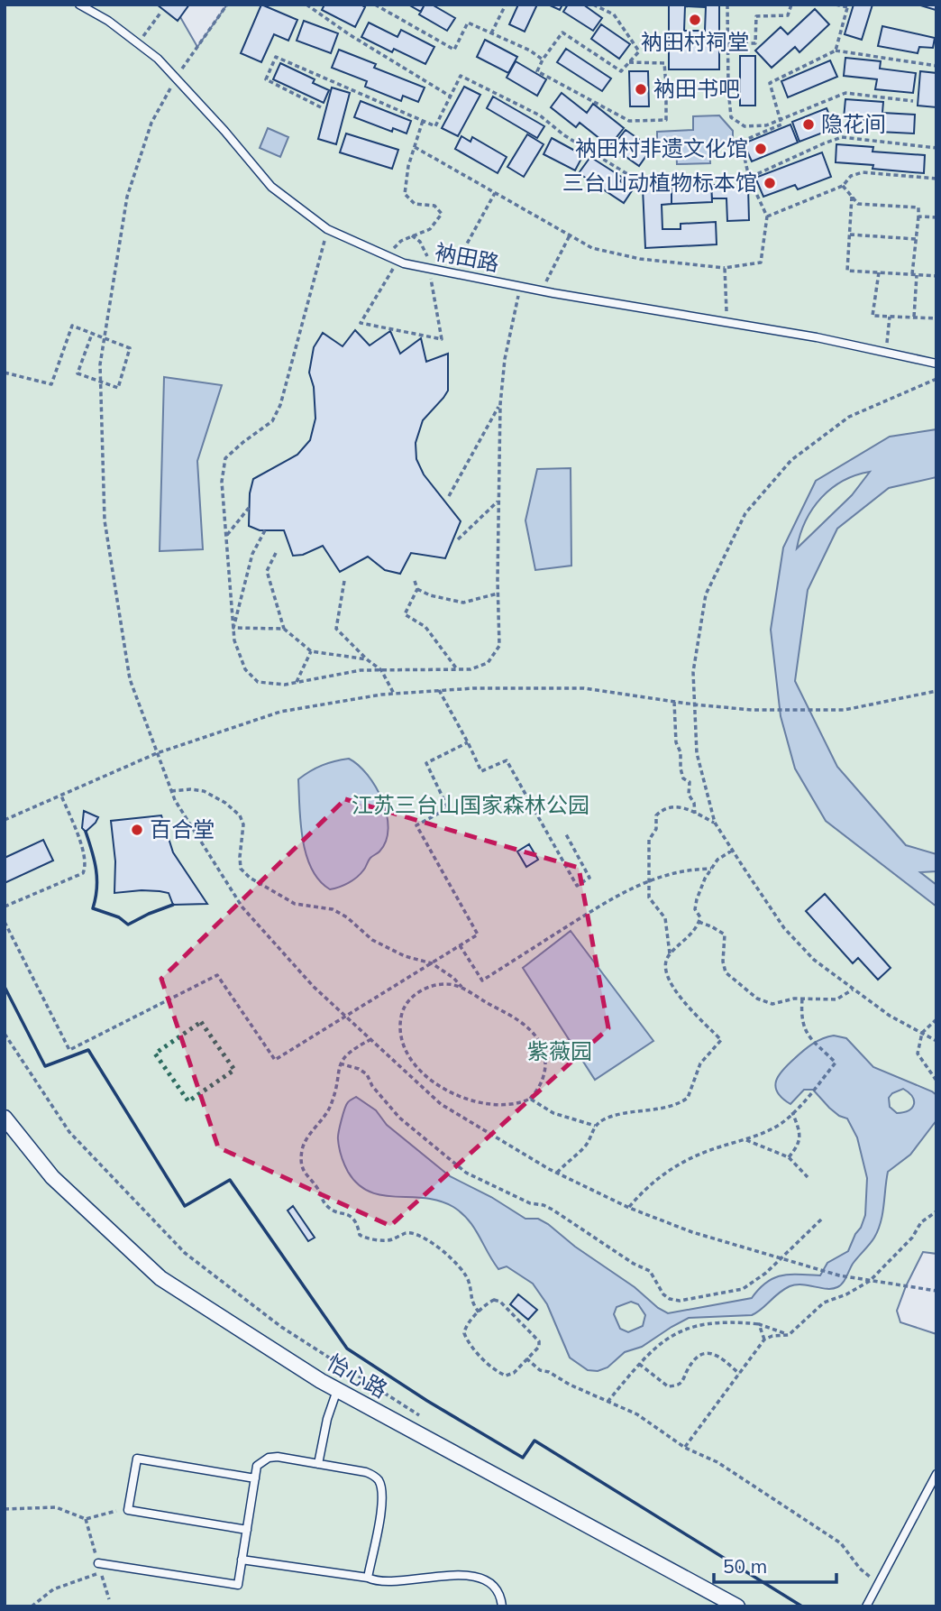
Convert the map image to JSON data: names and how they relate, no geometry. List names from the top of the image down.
{
  "streets": {
    "street": ["怡心路"],
    "lane": ["衲田路"]
  },
  "parks": ["江苏三台山国家森林公园", "紫薇园"],
  "places": [
    "衲田村祠堂",
    "衲田书吧",
    "隐花间",
    "衲田村非遗文化馆",
    "三台山动植物标本馆",
    "百合堂"
  ],
  "scale_bar": "50 m"
}
